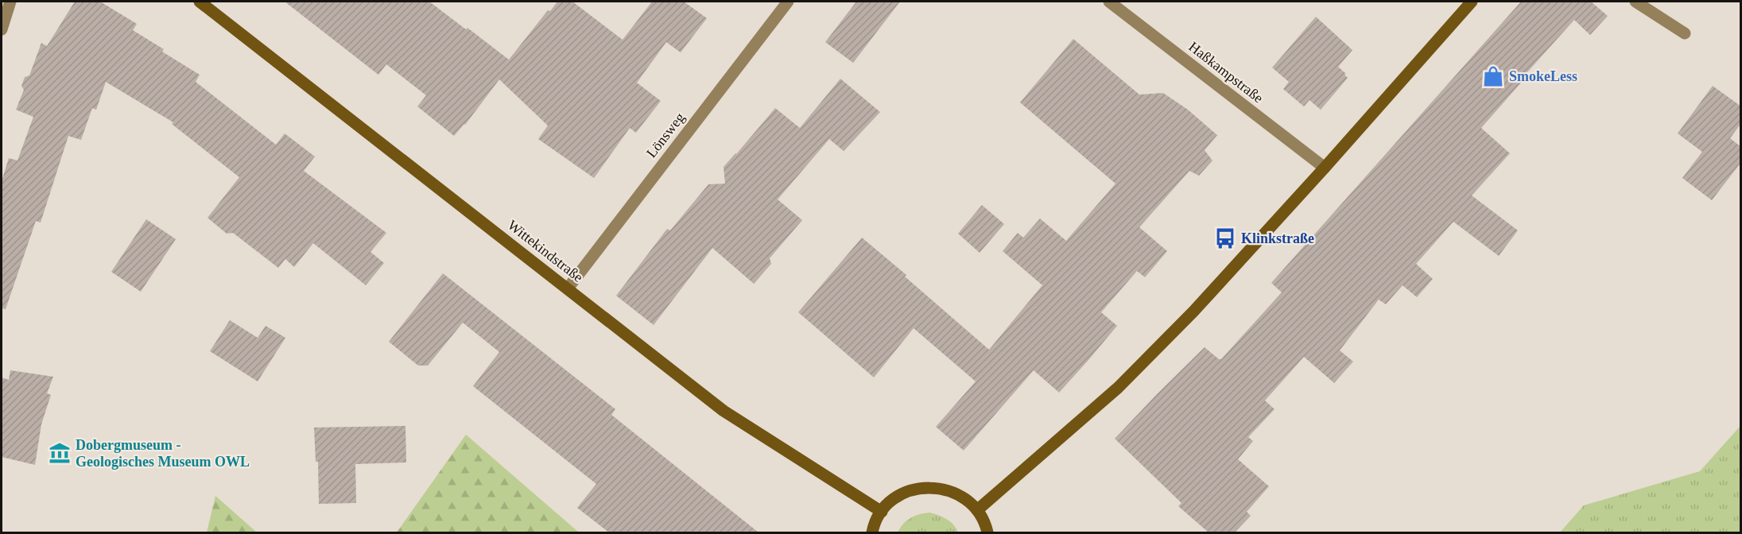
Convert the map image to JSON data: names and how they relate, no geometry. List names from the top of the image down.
{
  "streets": {
    "main road": ["Wittekindstraße"],
    "street": ["Haßkampstraße", "Lönsweg"]
  },
  "crossings": [
    ["Lönsweg", "Wittekindstraße"]
  ],
  "places": {
    "shop": ["SmokeLess"],
    "bus stop": ["Klinkstraße"],
    "museum": ["Dobergmuseum - Geologisches Museum OWL"]
  }
}
